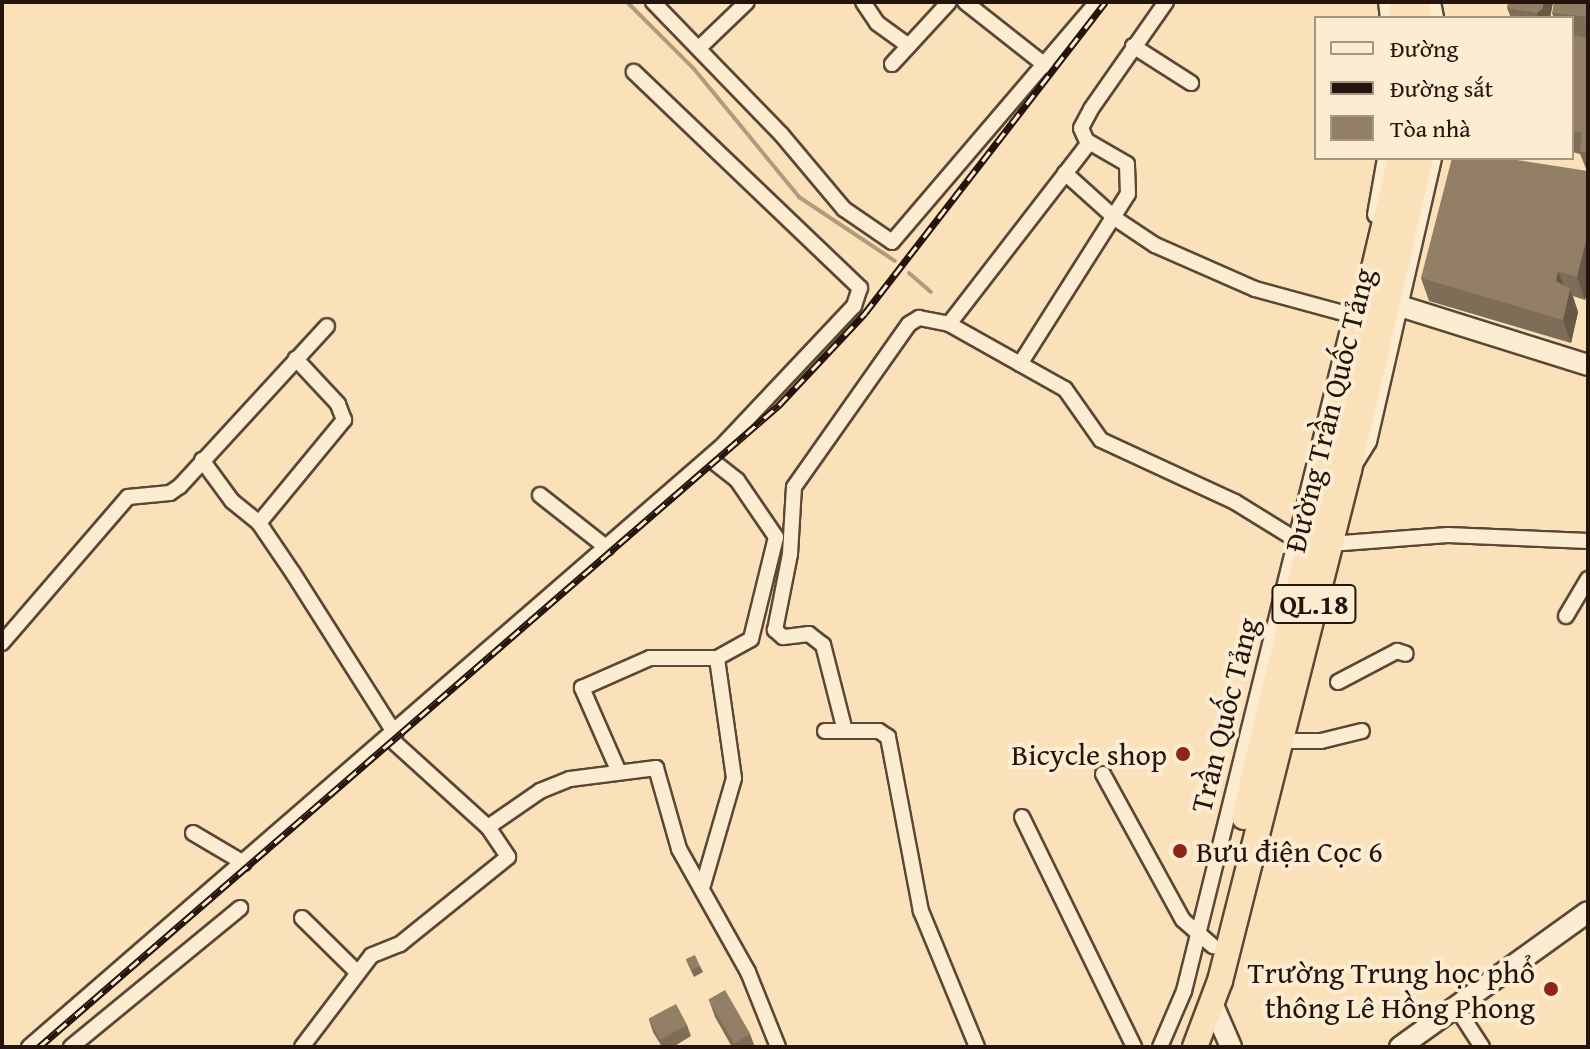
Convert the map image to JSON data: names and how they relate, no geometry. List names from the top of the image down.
{
  "streets": {
    "highway": ["Đường Trần Quốc Tảng", "QL.18"],
    "street": ["Trần Quốc Tảng"]
  },
  "crossings": [
    ["Đường Trần Quốc Tảng", "Trần Quốc Tảng"]
  ],
  "places": ["Bicycle shop", "Bưu điện Cọc 6", "Trường Trung học phổ thông Lê Hồng Phong"],
  "legend": ["Đường", "Đường sắt", "Tòa nhà"]
}
